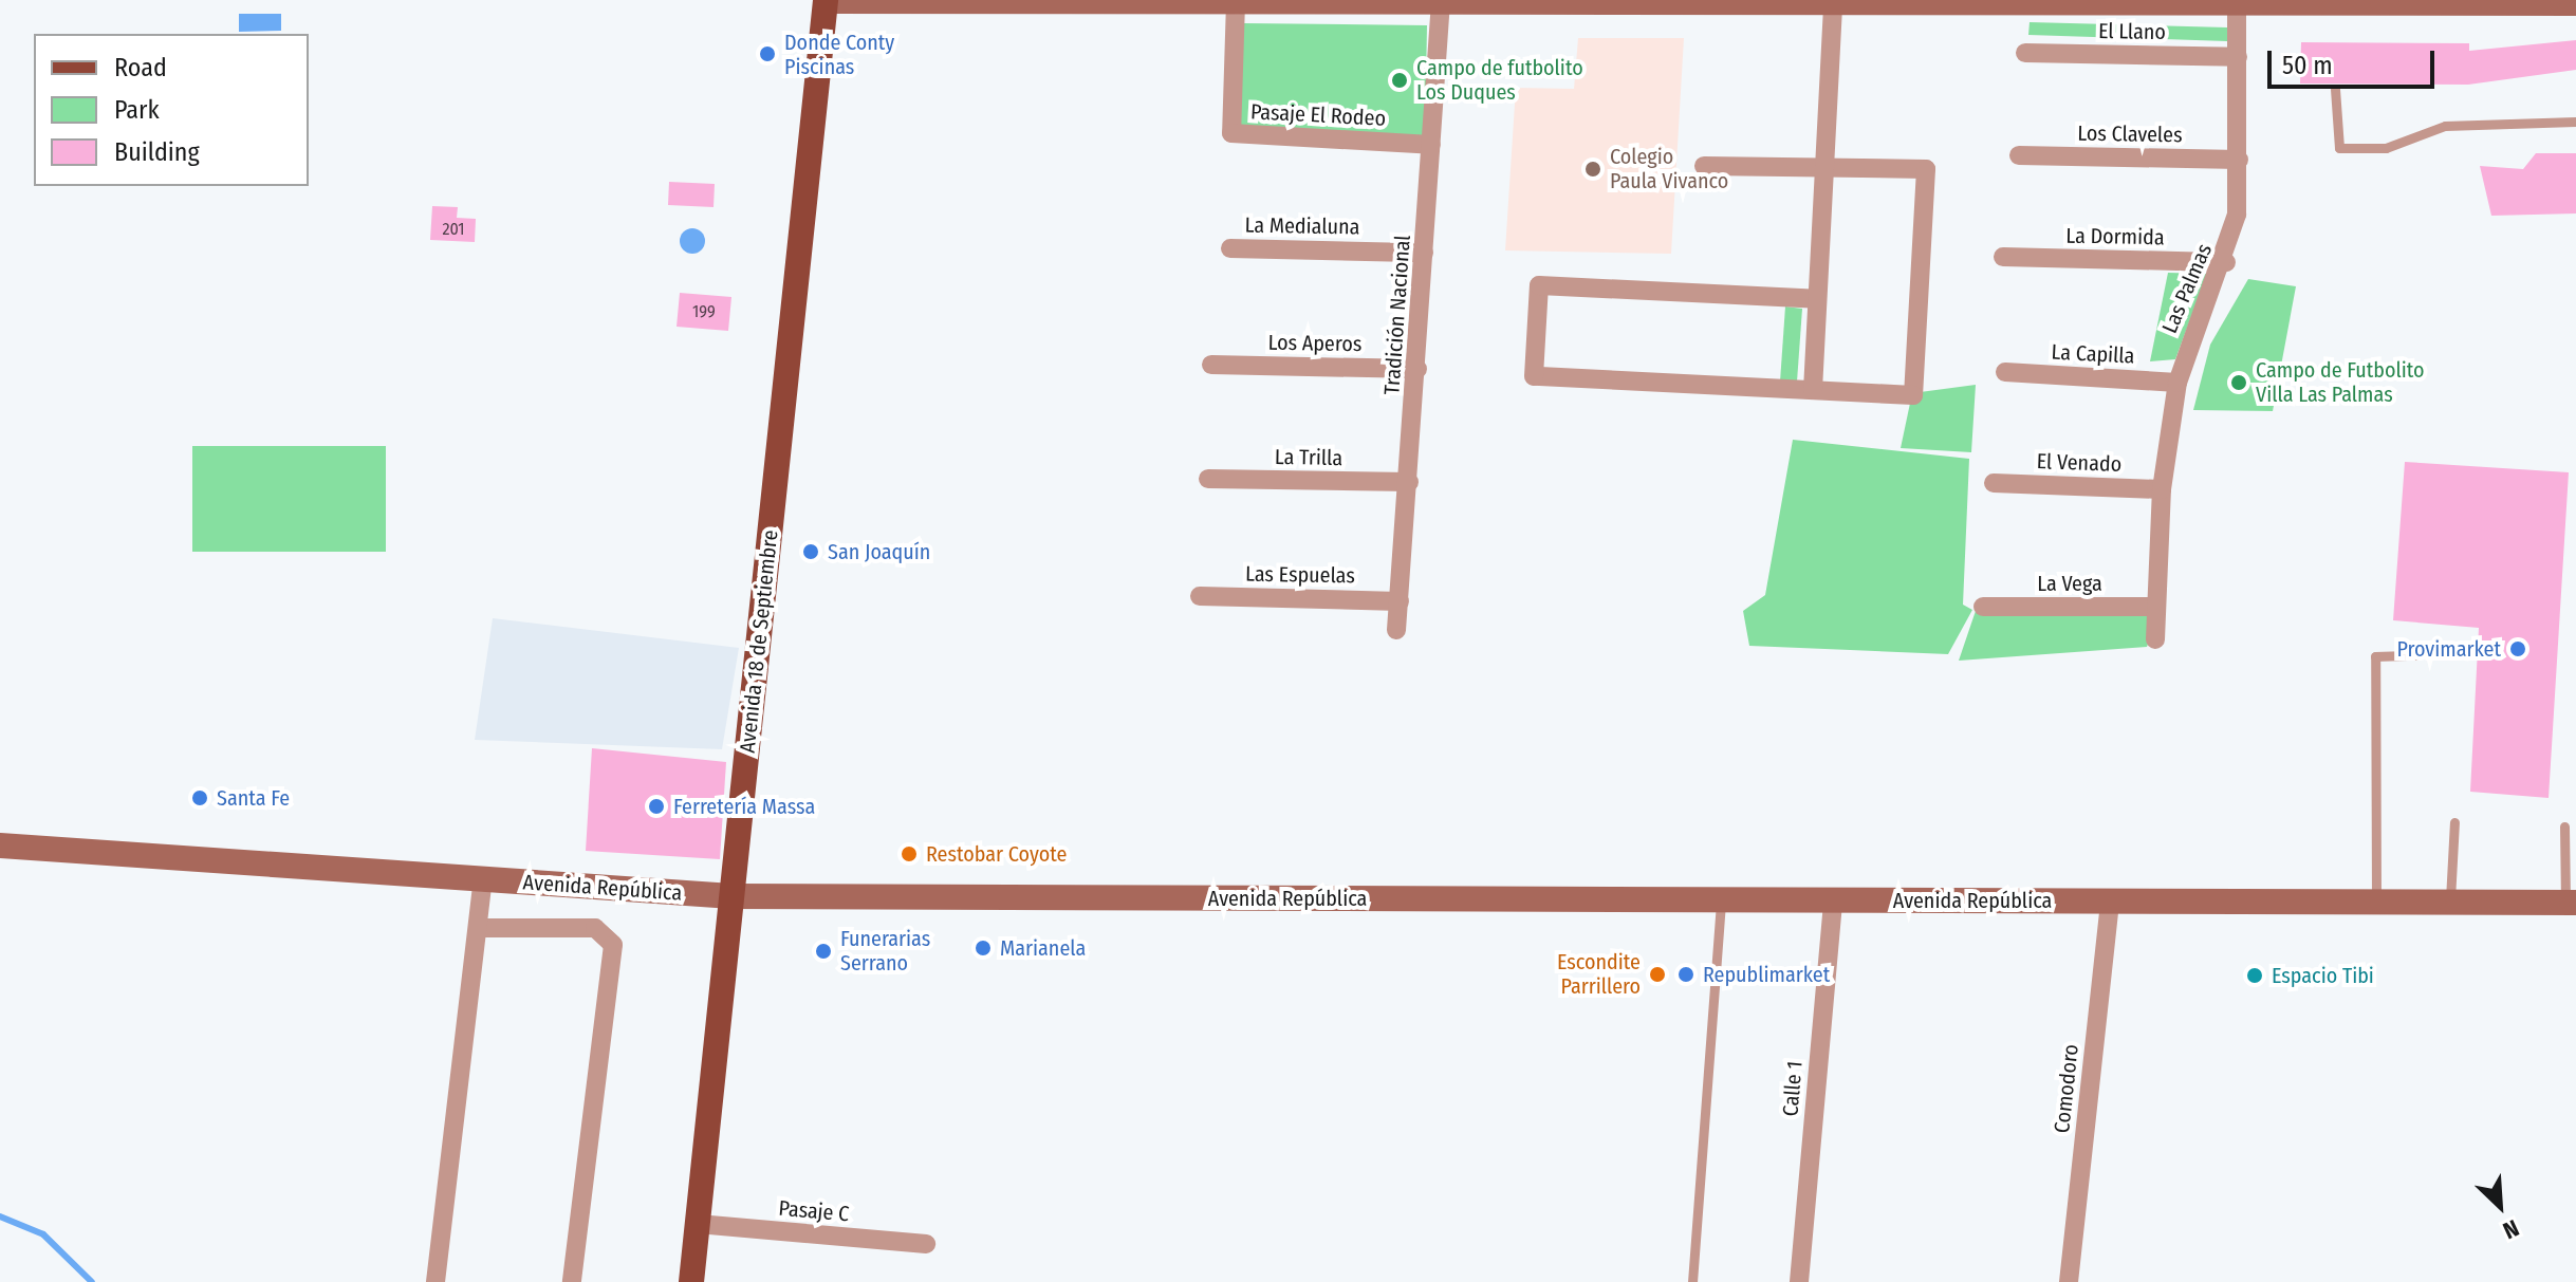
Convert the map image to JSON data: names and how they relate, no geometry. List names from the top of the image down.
{
  "streets": {
    "main road": ["Avenida 18 de Septiembre", "Avenida República"],
    "street": [
      "El Llano",
      "Pasaje El Rodeo",
      "Los Claveles",
      "La Medialuna",
      "La Dormida",
      "Las Palmas",
      "Tradición Nacional",
      "Los Aperos",
      "La Capilla",
      "La Trilla",
      "El Venado",
      "Las Espuelas",
      "La Vega",
      "Calle 1",
      "Comodoro",
      "Pasaje C"
    ]
  },
  "crossings": [
    ["El Llano", "Las Palmas"],
    ["Pasaje El Rodeo", "Tradición Nacional"],
    ["Los Claveles", "Las Palmas"],
    ["La Medialuna", "Tradición Nacional"],
    ["La Dormida", "Las Palmas"],
    ["Las Palmas", "La Capilla"],
    ["Las Palmas", "El Venado"],
    ["Las Palmas", "La Vega"],
    ["Tradición Nacional", "Los Aperos"],
    ["Tradición Nacional", "La Trilla"],
    ["Tradición Nacional", "Las Espuelas"],
    ["Avenida 18 de Septiembre", "Avenida República"],
    ["Avenida 18 de Septiembre", "Pasaje C"],
    ["Avenida República", "Calle 1"],
    ["Avenida República", "Comodoro"]
  ],
  "places": [
    "Donde Conty Piscinas",
    "Campo de futbolito Los Duques",
    "Colegio Paula Vivanco",
    "Campo de Futbolito Villa Las Palmas",
    "San Joaquín",
    "Provimarket",
    "Santa Fe",
    "Ferretería Massa",
    "Restobar Coyote",
    "Marianela",
    "Funerarias Serrano",
    "Escondite Parrillero",
    "Republimarket",
    "Espacio Tibi"
  ],
  "house_numbers": ["201", "199"],
  "legend": ["Road", "Park", "Building"],
  "scale_bar": "50 m",
  "north": "bottom right"
}
